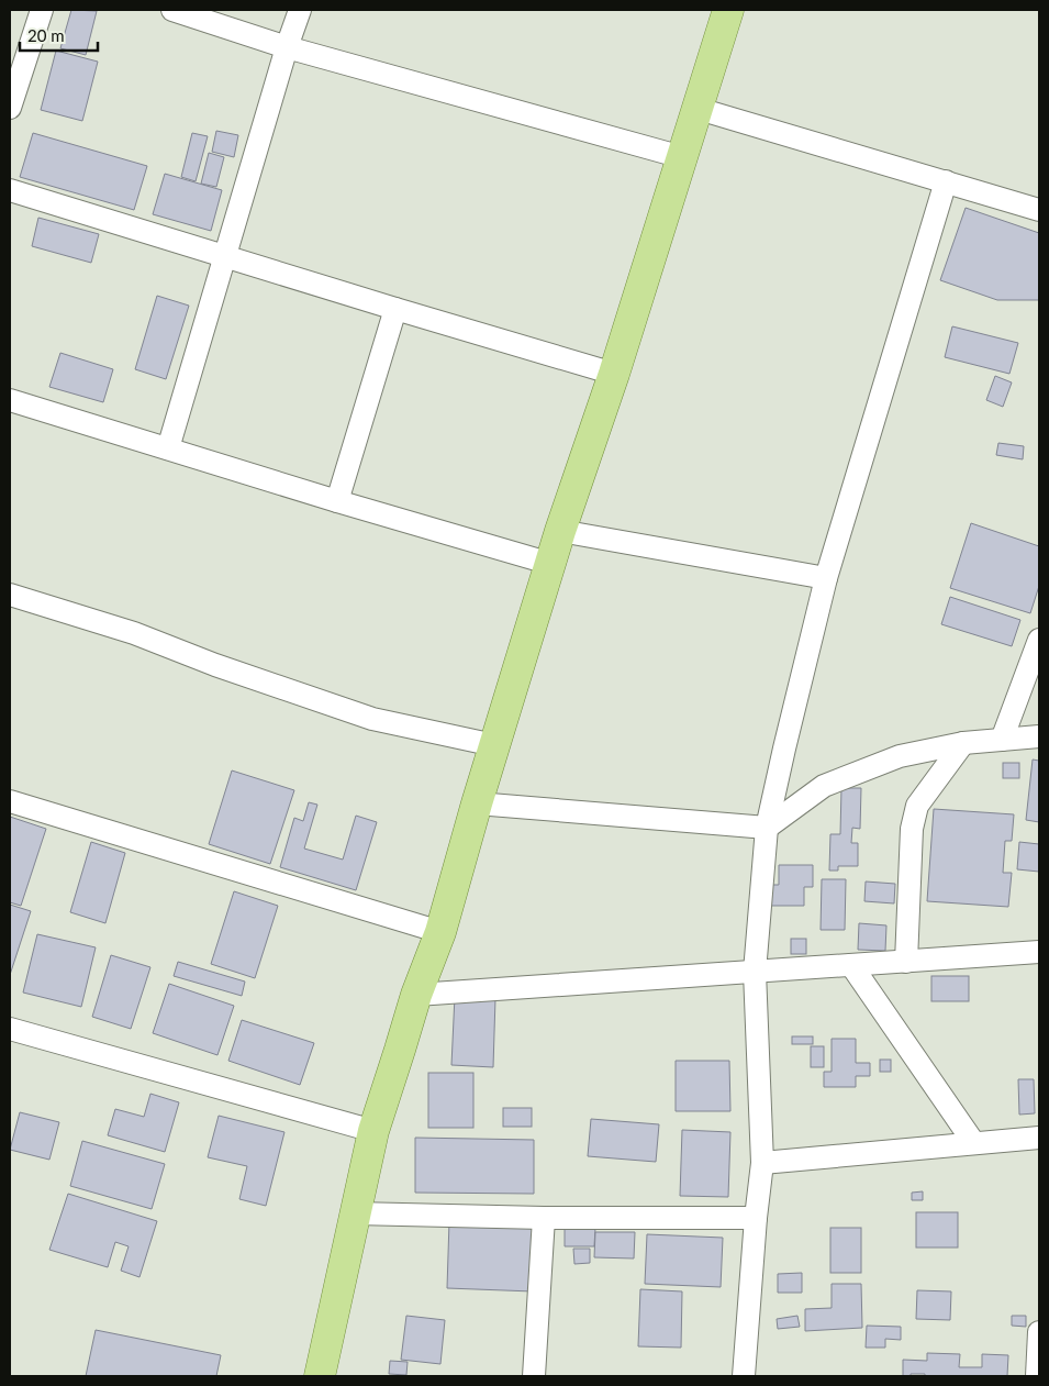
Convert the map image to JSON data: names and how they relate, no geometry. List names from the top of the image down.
{
  "scale_bar": "20 m"
}
